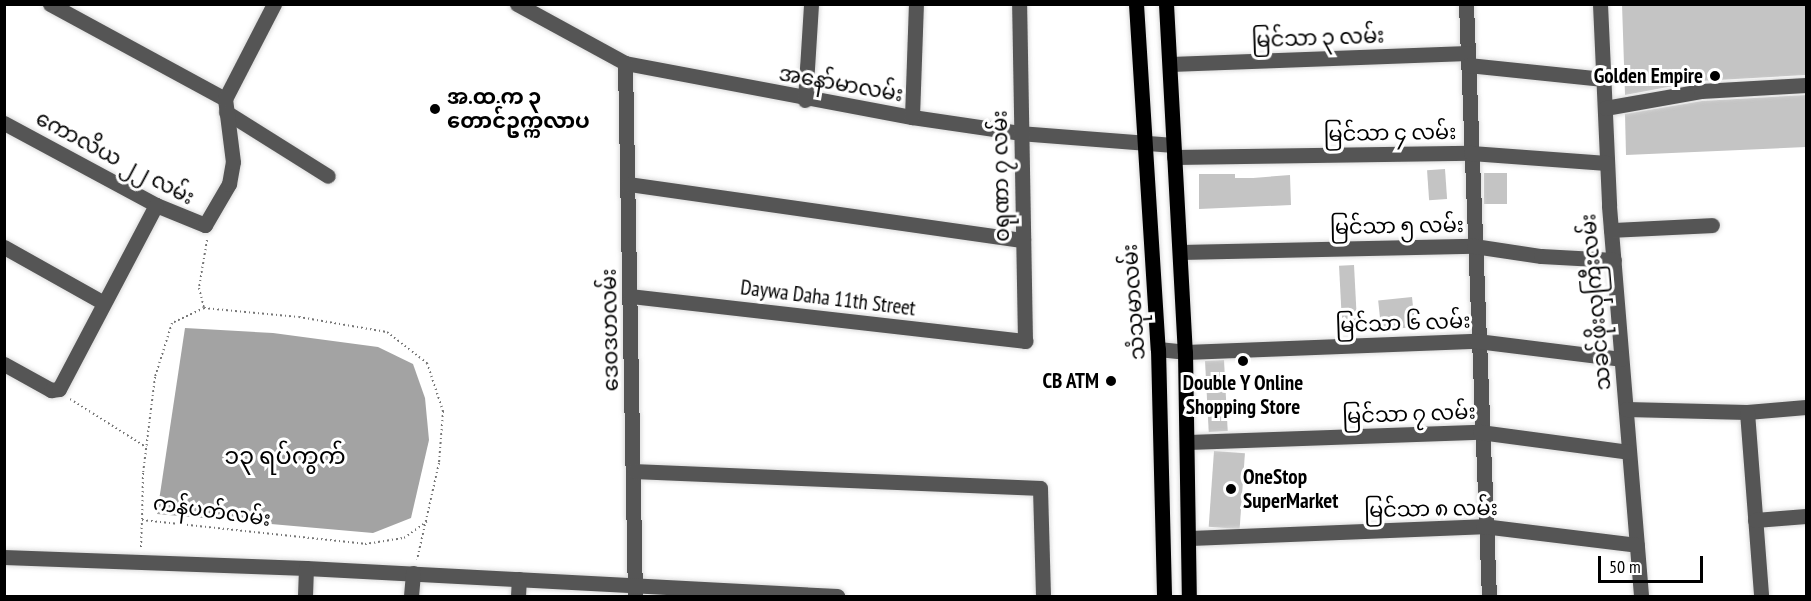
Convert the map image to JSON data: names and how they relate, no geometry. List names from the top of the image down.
{
  "streets": {
    "main road": ["သံသုမာလမ်း"],
    "street": [
      "မြင်သာ ၃ လမ်း",
      "အနော်မာလမ်း",
      "မြင်သာ ၄ လမ်း",
      "ကောလိယ ၂၂ လမ်း",
      "၀ရုဏာ ၇ လမ်း",
      "မြင်သာ ၅ လမ်း",
      "Daywa Daha 11th Street",
      "သခင်ဖိုးလှကြီးလမ်း",
      "မြင်သာ ၆ လမ်း",
      "ဒေဝဒဟလမ်း",
      "မြင်သာ ၇ လမ်း",
      "မြင်သာ ၈ လမ်း"
    ],
    "path": ["ကန်ပတ်လမ်း"]
  },
  "crossings": [
    ["မြင်သာ ၃ လမ်း", "သခင်ဖိုးလှကြီးလမ်း"],
    ["အနော်မာလမ်း", "မြင်သာ ၄ လမ်း"],
    ["အနော်မာလမ်း", "၀ရုဏာ ၇ လမ်း"],
    ["အနော်မာလမ်း", "သံသုမာလမ်း"],
    ["အနော်မာလမ်း", "ဒေဝဒဟလမ်း"],
    ["မြင်သာ ၄ လမ်း", "သခင်ဖိုးလှကြီးလမ်း"],
    ["၀ရုဏာ ၇ လမ်း", "Daywa Daha 11th Street"],
    ["မြင်သာ ၅ လမ်း", "သခင်ဖိုးလှကြီးလမ်း"],
    ["Daywa Daha 11th Street", "ဒေဝဒဟလမ်း"],
    ["သံသုမာလမ်း", "မြင်သာ ၆ လမ်း"],
    ["သခင်ဖိုးလှကြီးလမ်း", "မြင်သာ ၆ လမ်း"],
    ["သခင်ဖိုးလှကြီးလမ်း", "မြင်သာ ၇ လမ်း"],
    ["သခင်ဖိုးလှကြီးလမ်း", "မြင်သာ ၈ လမ်း"]
  ],
  "districts": ["၁၃ ရပ်ကွက်"],
  "places": [
    "Golden Empire",
    "အ.ထ.က ၃ တောင်ဥက္ကလာပ",
    "Double Y Online Shopping Store",
    "CB ATM",
    "OneStop SuperMarket"
  ],
  "scale_bar": "50 m"
}
